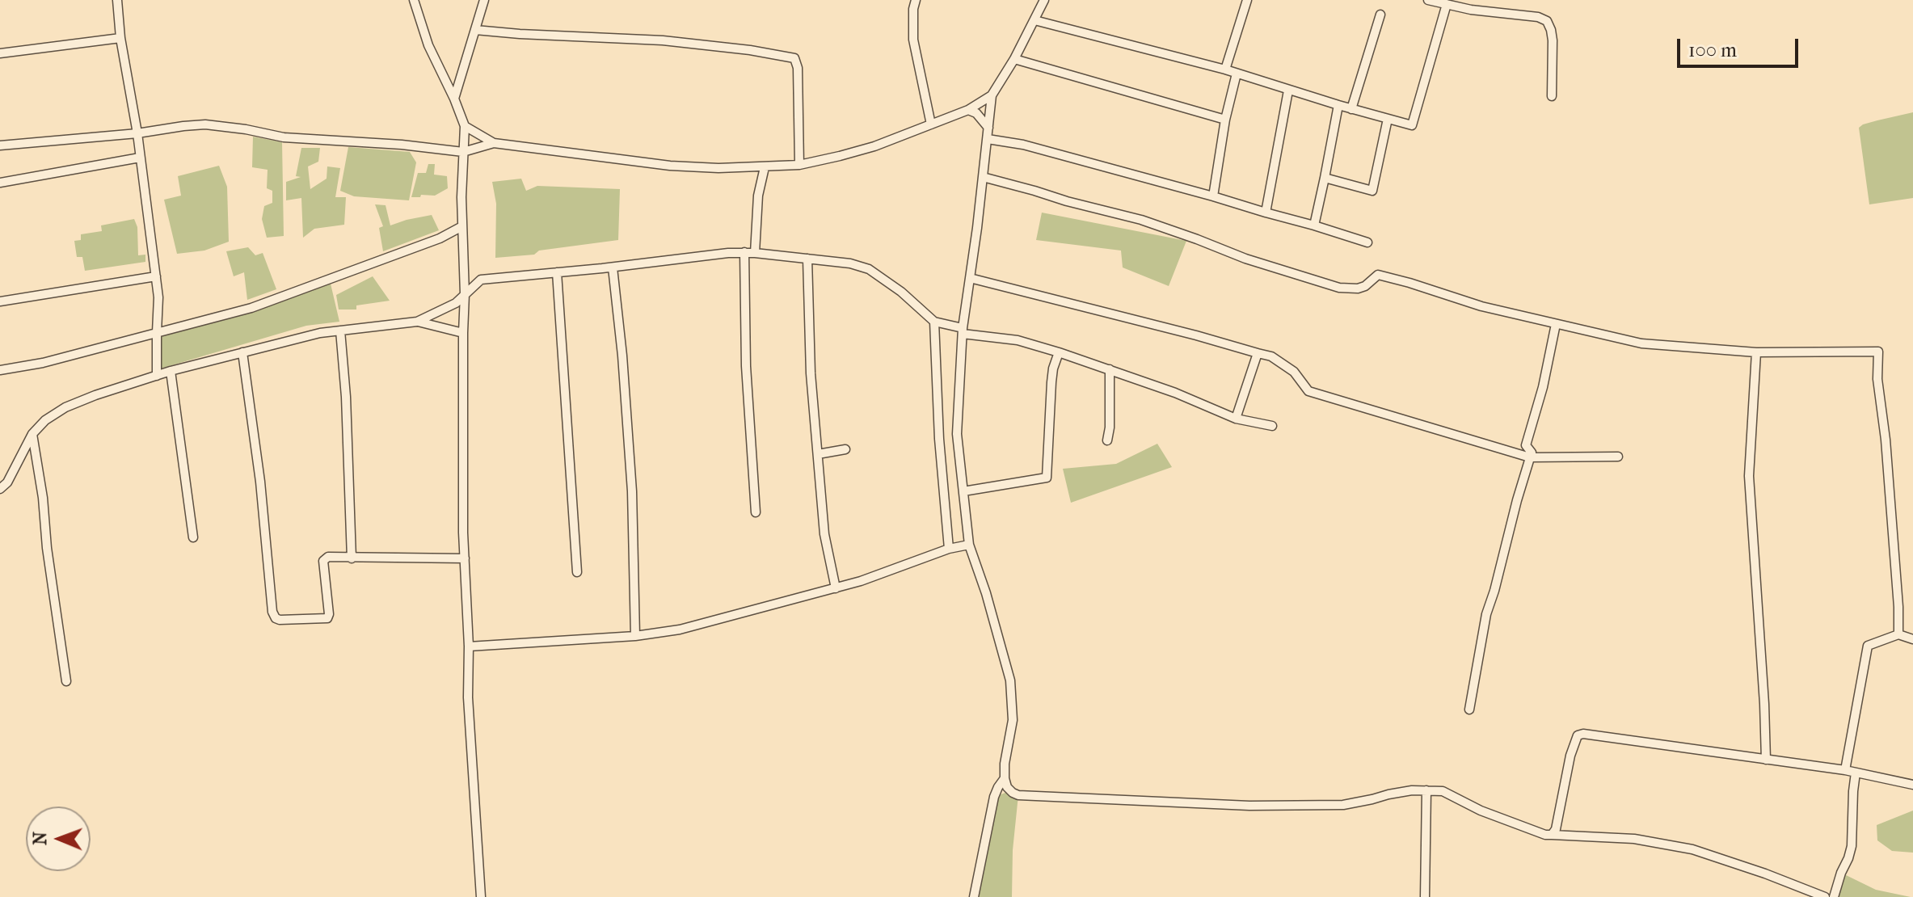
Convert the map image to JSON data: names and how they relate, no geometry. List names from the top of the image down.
{
  "scale_bar": "100 m",
  "north": "left"
}
